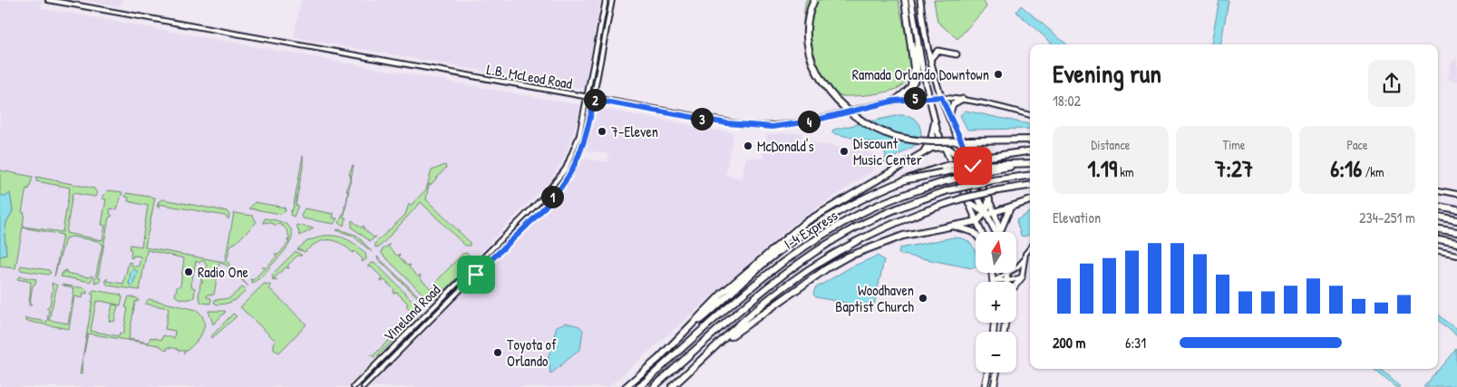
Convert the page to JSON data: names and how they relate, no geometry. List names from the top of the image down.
{
  "streets": {
    "highway": ["I-4 Express"],
    "street": ["L.B. McLeod Road", "Vineland Road"]
  },
  "crossings": [
    ["L.B. McLeod Road", "Vineland Road"]
  ],
  "places": [
    "Ramada Orlando Downtown",
    "7-Eleven",
    "McDonald's",
    "Discount Music Center",
    "Radio One",
    "Woodhaven Baptist Church",
    "Toyota of Orlando"
  ],
  "north": "top",
  "page": {
    "heading": ["Evening run", "18:02"],
    "pins": [
      "5",
      "2",
      "3",
      "4",
      "1"
    ],
    "stats": [
      ["Distance", "1.19 km"],
      ["Time", "7:27"],
      ["Pace", "6:16 /km"]
    ],
    "chart": ["Elevation", "234–251 m"],
    "map_buttons": ["+", "−"],
    "list": [
      {
        "name": "200 m",
        "note": "6:31"
      }
    ]
  }
}
